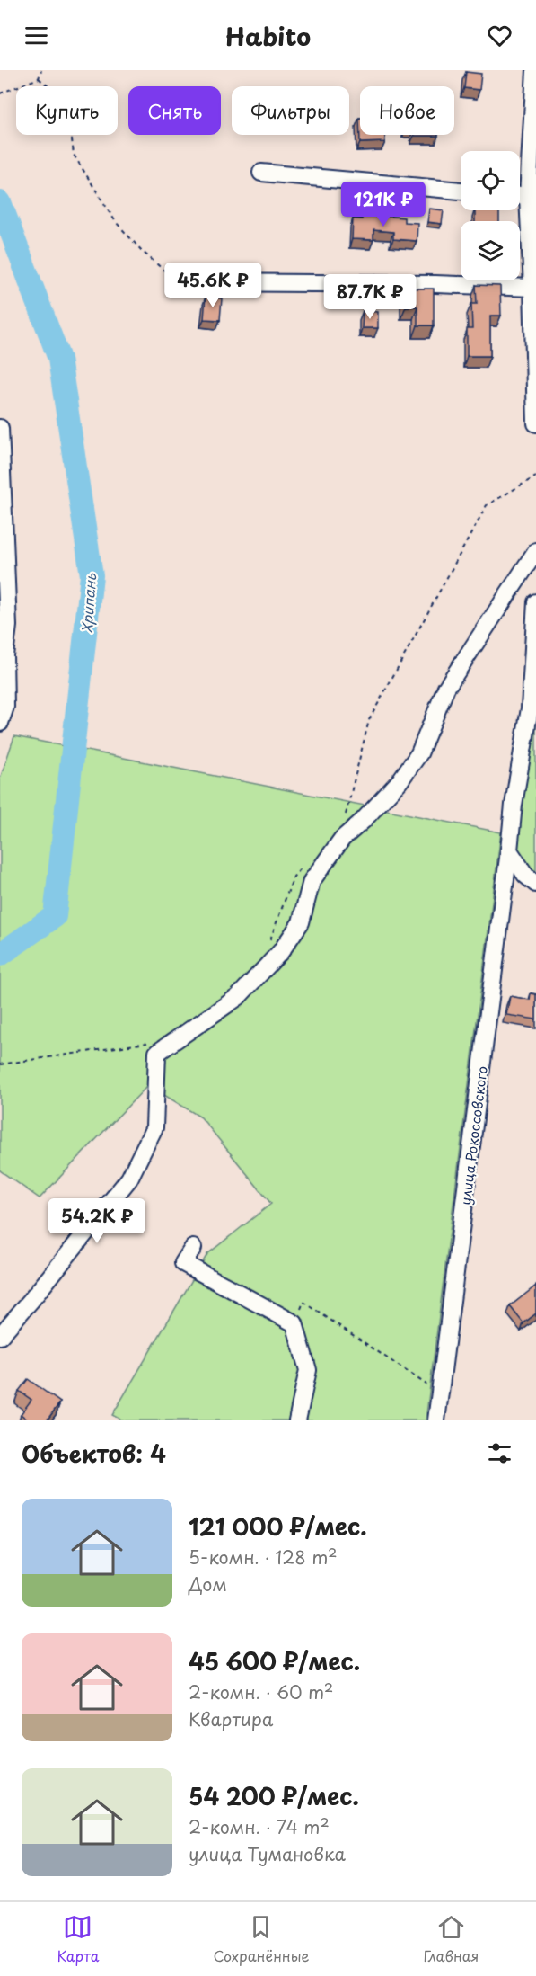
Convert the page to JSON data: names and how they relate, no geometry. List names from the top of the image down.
{
  "streets": {
    "street": ["улица Рокоссовского"]
  },
  "water": ["Хрипань"],
  "page": {
    "header": "Habito",
    "chip": [
      "Купить",
      "Снять",
      "Фильтры",
      "Новое"
    ],
    "price": [
      "121K ₽",
      "45.6K ₽",
      "87.7K ₽",
      "54.2K ₽"
    ],
    "heading": "Объектов: 4",
    "list": [
      {
        "name": "121 000 ₽/мес.",
        "note": "5-комн. · 128 m² · Дом"
      },
      {
        "name": "45 600 ₽/мес.",
        "note": "2-комн. · 60 m² · Квартира"
      },
      {
        "name": "54 200 ₽/мес.",
        "note": "2-комн. · 74 m² · улица Тумановка"
      }
    ],
    "tabs": ["Карта", "Сохранённые", "Главная"]
  }
}
